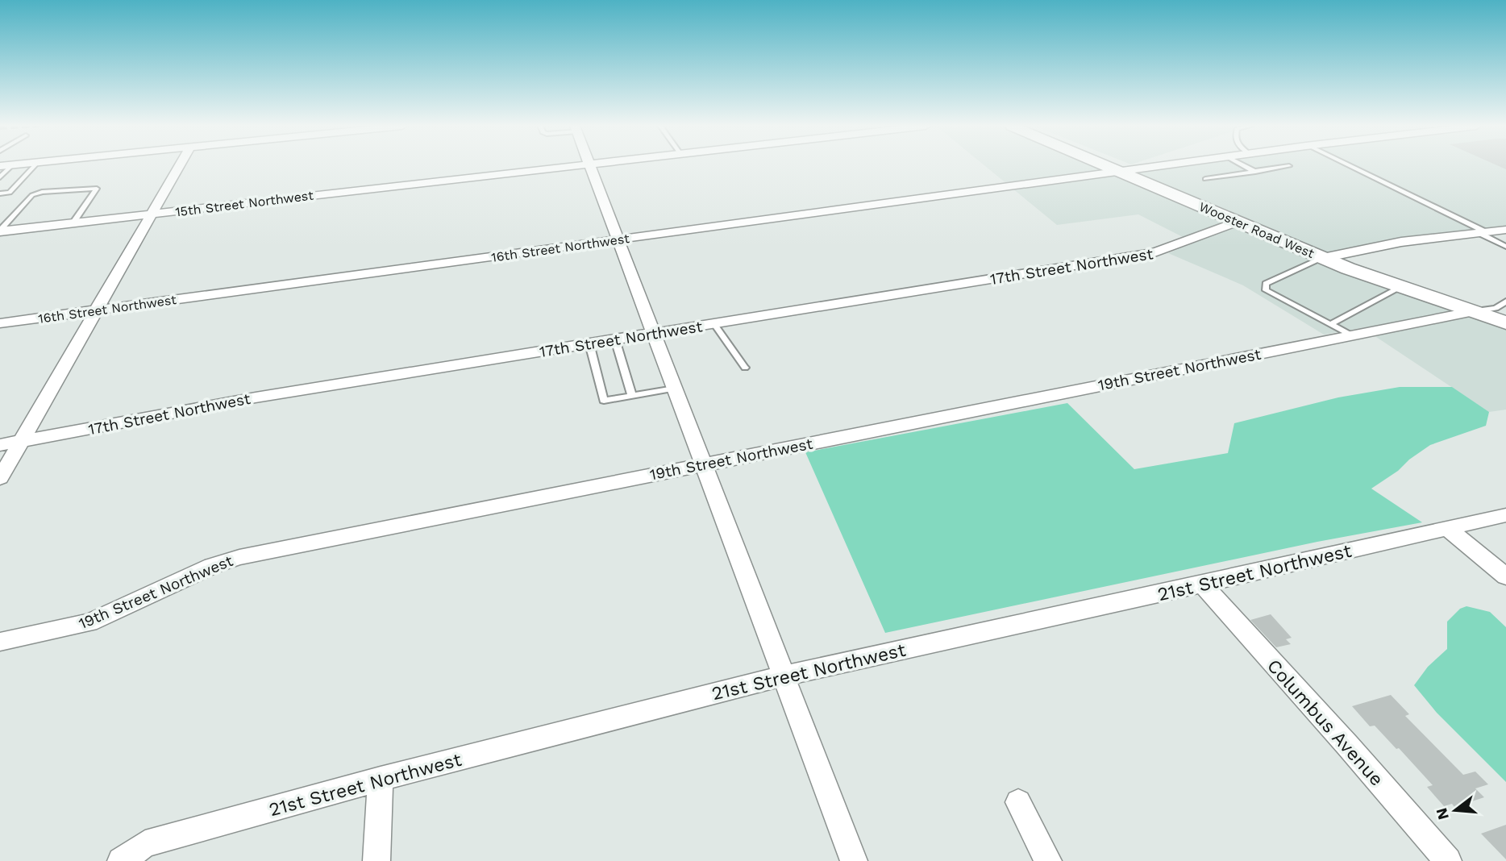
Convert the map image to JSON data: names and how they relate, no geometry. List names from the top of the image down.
{
  "streets": {
    "main road": ["Wooster Road West"],
    "street": [
      "15th Street Northwest",
      "16th Street Northwest",
      "17th Street Northwest",
      "19th Street Northwest",
      "21st Street Northwest",
      "Columbus Avenue"
    ]
  },
  "crossings": [
    ["Wooster Road West", "16th Street Northwest"],
    ["Wooster Road West", "17th Street Northwest"],
    ["Wooster Road West", "19th Street Northwest"],
    ["21st Street Northwest", "Columbus Avenue"]
  ],
  "north": "left"
}
